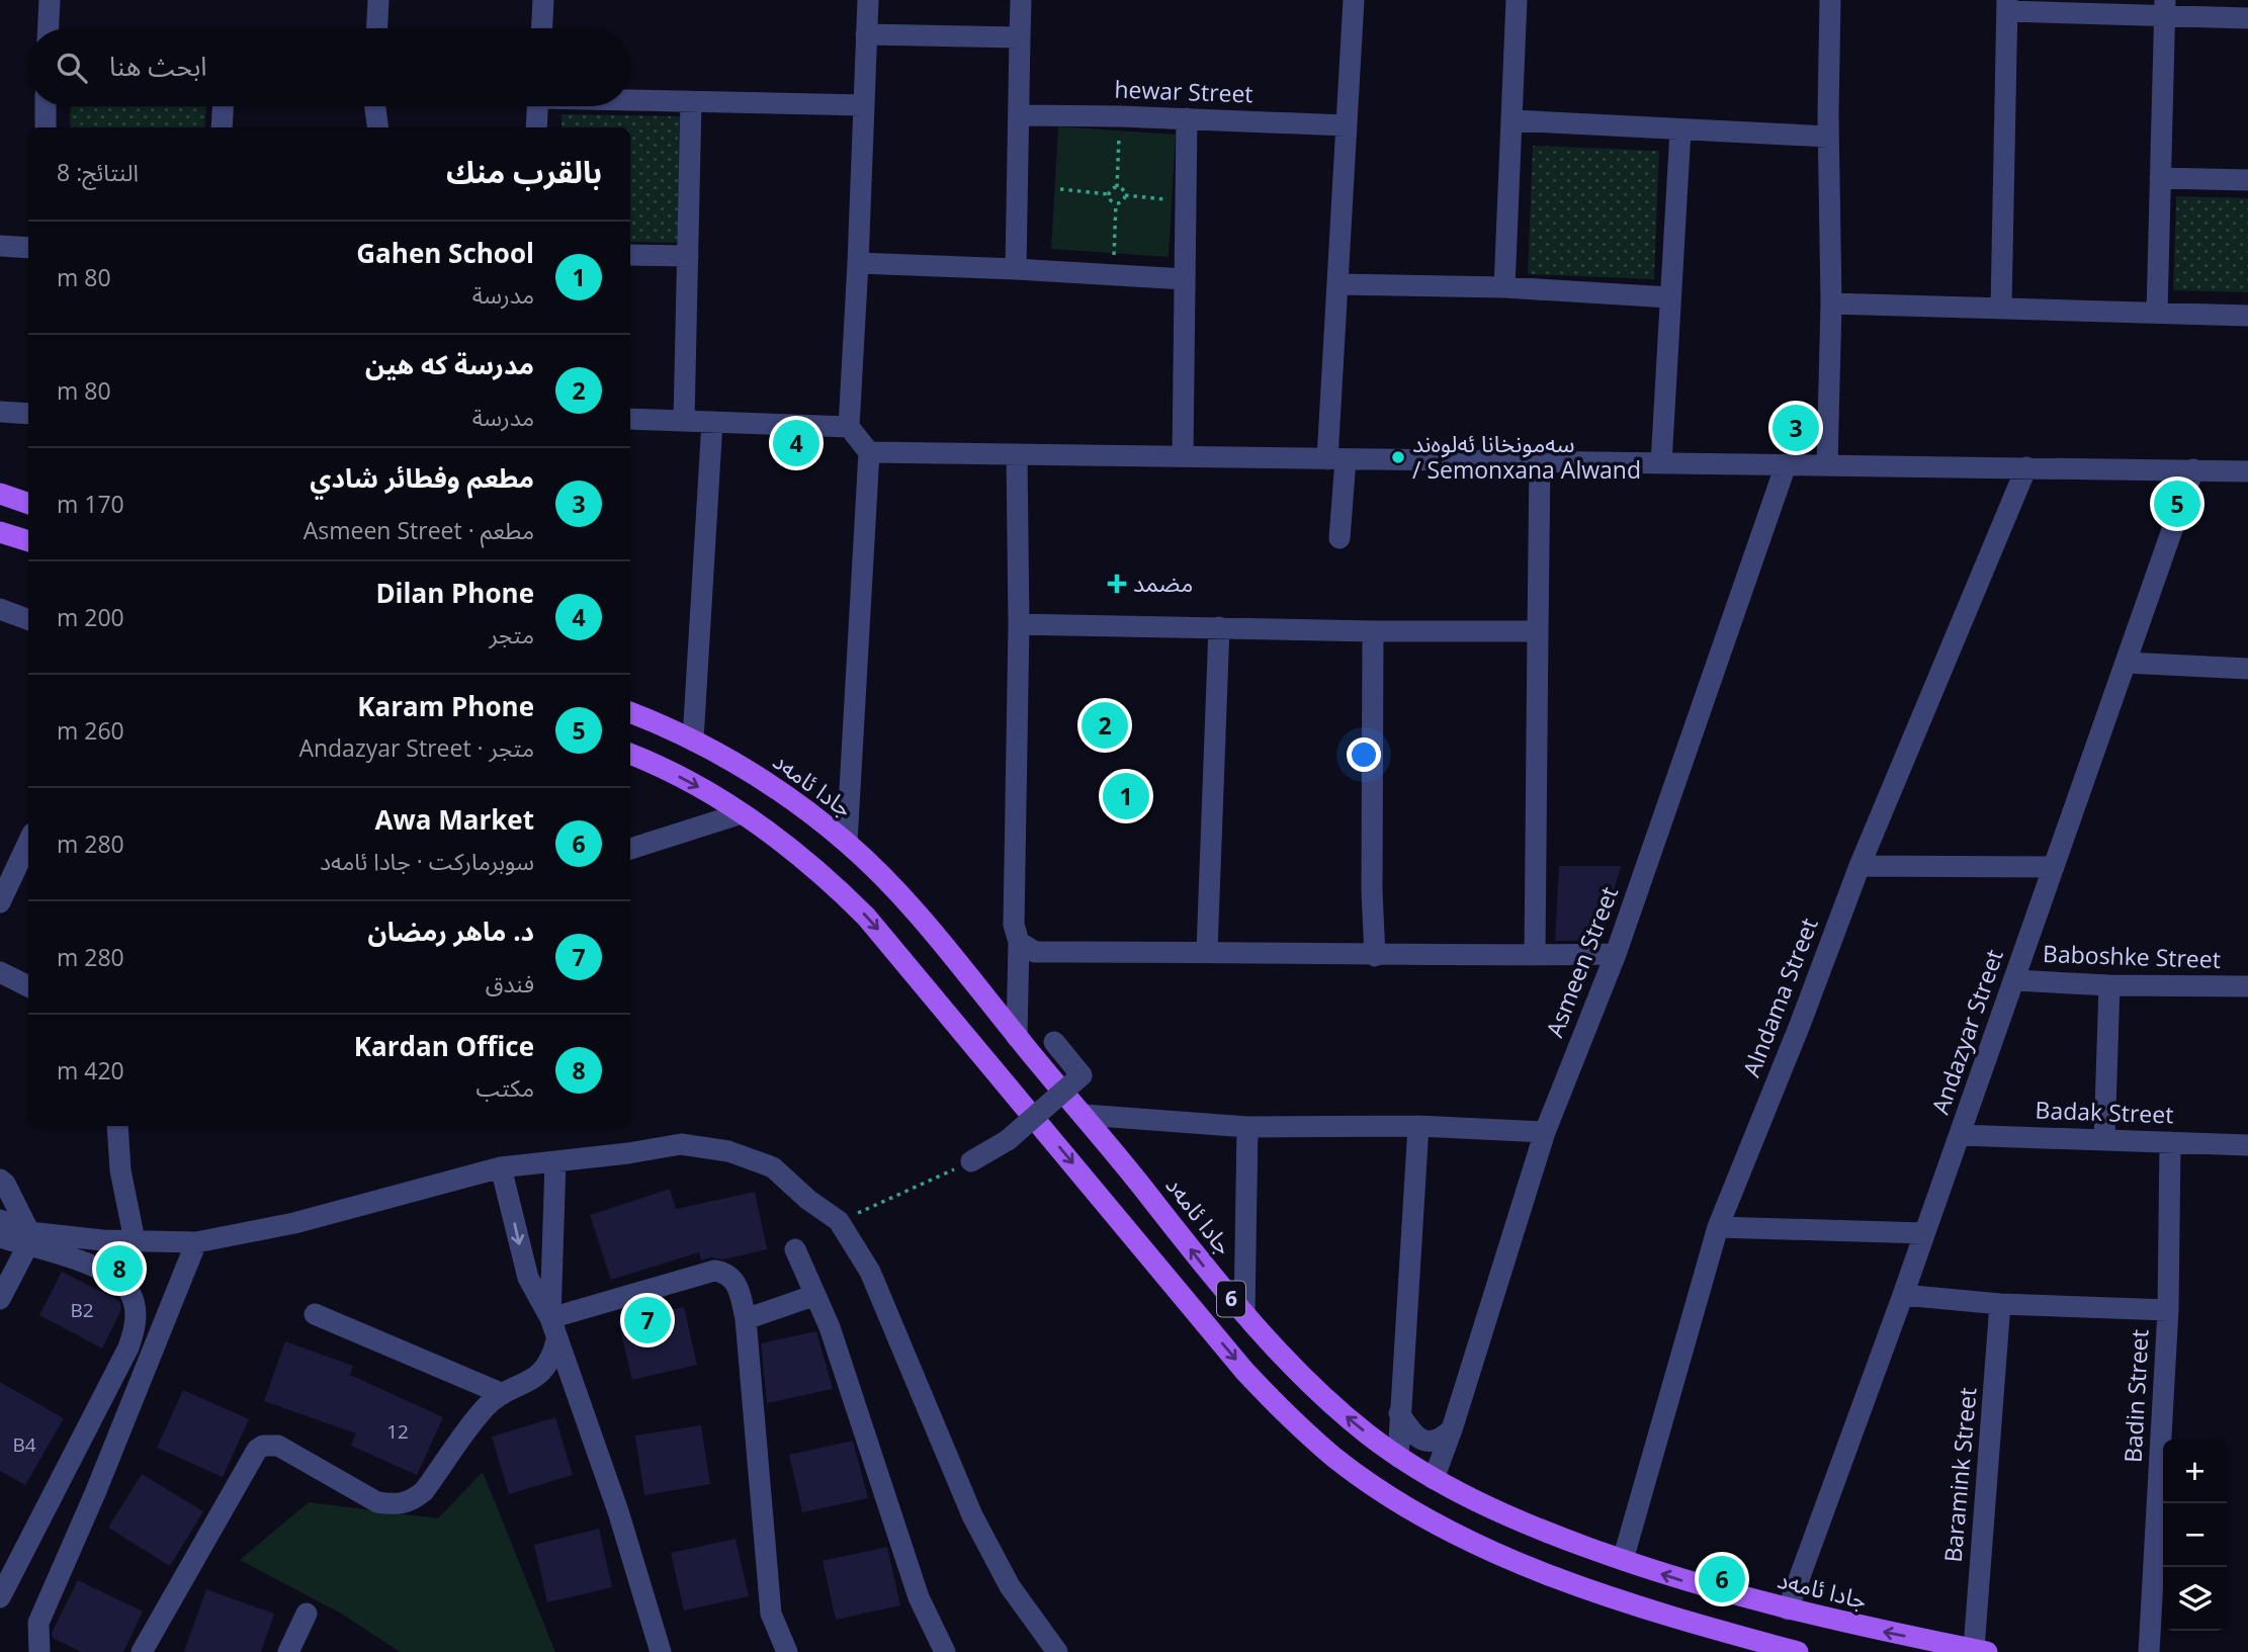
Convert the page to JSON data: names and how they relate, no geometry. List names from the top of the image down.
{
  "streets": {
    "main road": ["جادا ئامەد", "6"],
    "street": [
      "hewar Street",
      "Baboshke Street",
      "Asmeen Street",
      "Alndama Street",
      "Andazyar Street",
      "Badak Street",
      "Badin Street",
      "Baramink Street"
    ]
  },
  "crossings": [
    ["جادا ئامەد", "Asmeen Street"],
    ["جادا ئامەد", "Alndama Street"],
    ["جادا ئامەد", "Andazyar Street"],
    ["جادا ئامەد", "Baramink Street"],
    ["Baboshke Street", "Andazyar Street"],
    ["Andazyar Street", "Badak Street"],
    ["Badak Street", "Badin Street"]
  ],
  "places": {
    "other": ["سەمونخانا ئەلوەند / Semonxana Alwand"],
    "health": ["مضمد"]
  },
  "house_numbers": ["B2", "12", "B4"],
  "page": {
    "search": "ابحث هنا",
    "heading": ["بالقرب منك", "النتائج: 8"],
    "list": [
      {
        "mark": "1",
        "name": "Gahen School",
        "note": "مدرسة",
        "value": "80 m"
      },
      {
        "mark": "2",
        "name": "مدرسة كه هين",
        "note": "مدرسة",
        "value": "80 m"
      },
      {
        "mark": "3",
        "name": "مطعم وفطائر شادي",
        "note": "مطعم · Asmeen Street",
        "value": "170 m"
      },
      {
        "mark": "4",
        "name": "Dilan Phone",
        "note": "متجر",
        "value": "200 m"
      },
      {
        "mark": "5",
        "name": "Karam Phone",
        "note": "متجر · Andazyar Street",
        "value": "260 m"
      },
      {
        "mark": "6",
        "name": "Awa Market",
        "note": "سوبرماركت · جادا ئامەد",
        "value": "280 m"
      },
      {
        "mark": "7",
        "name": "د. ماهر رمضان",
        "note": "فندق",
        "value": "280 m"
      },
      {
        "mark": "8",
        "name": "Kardan Office",
        "note": "مكتب",
        "value": "420 m"
      }
    ],
    "pins": [
      "3",
      "4",
      "5",
      "2",
      "1",
      "8",
      "7",
      "6"
    ],
    "map_buttons": ["+", "−"]
  }
}
